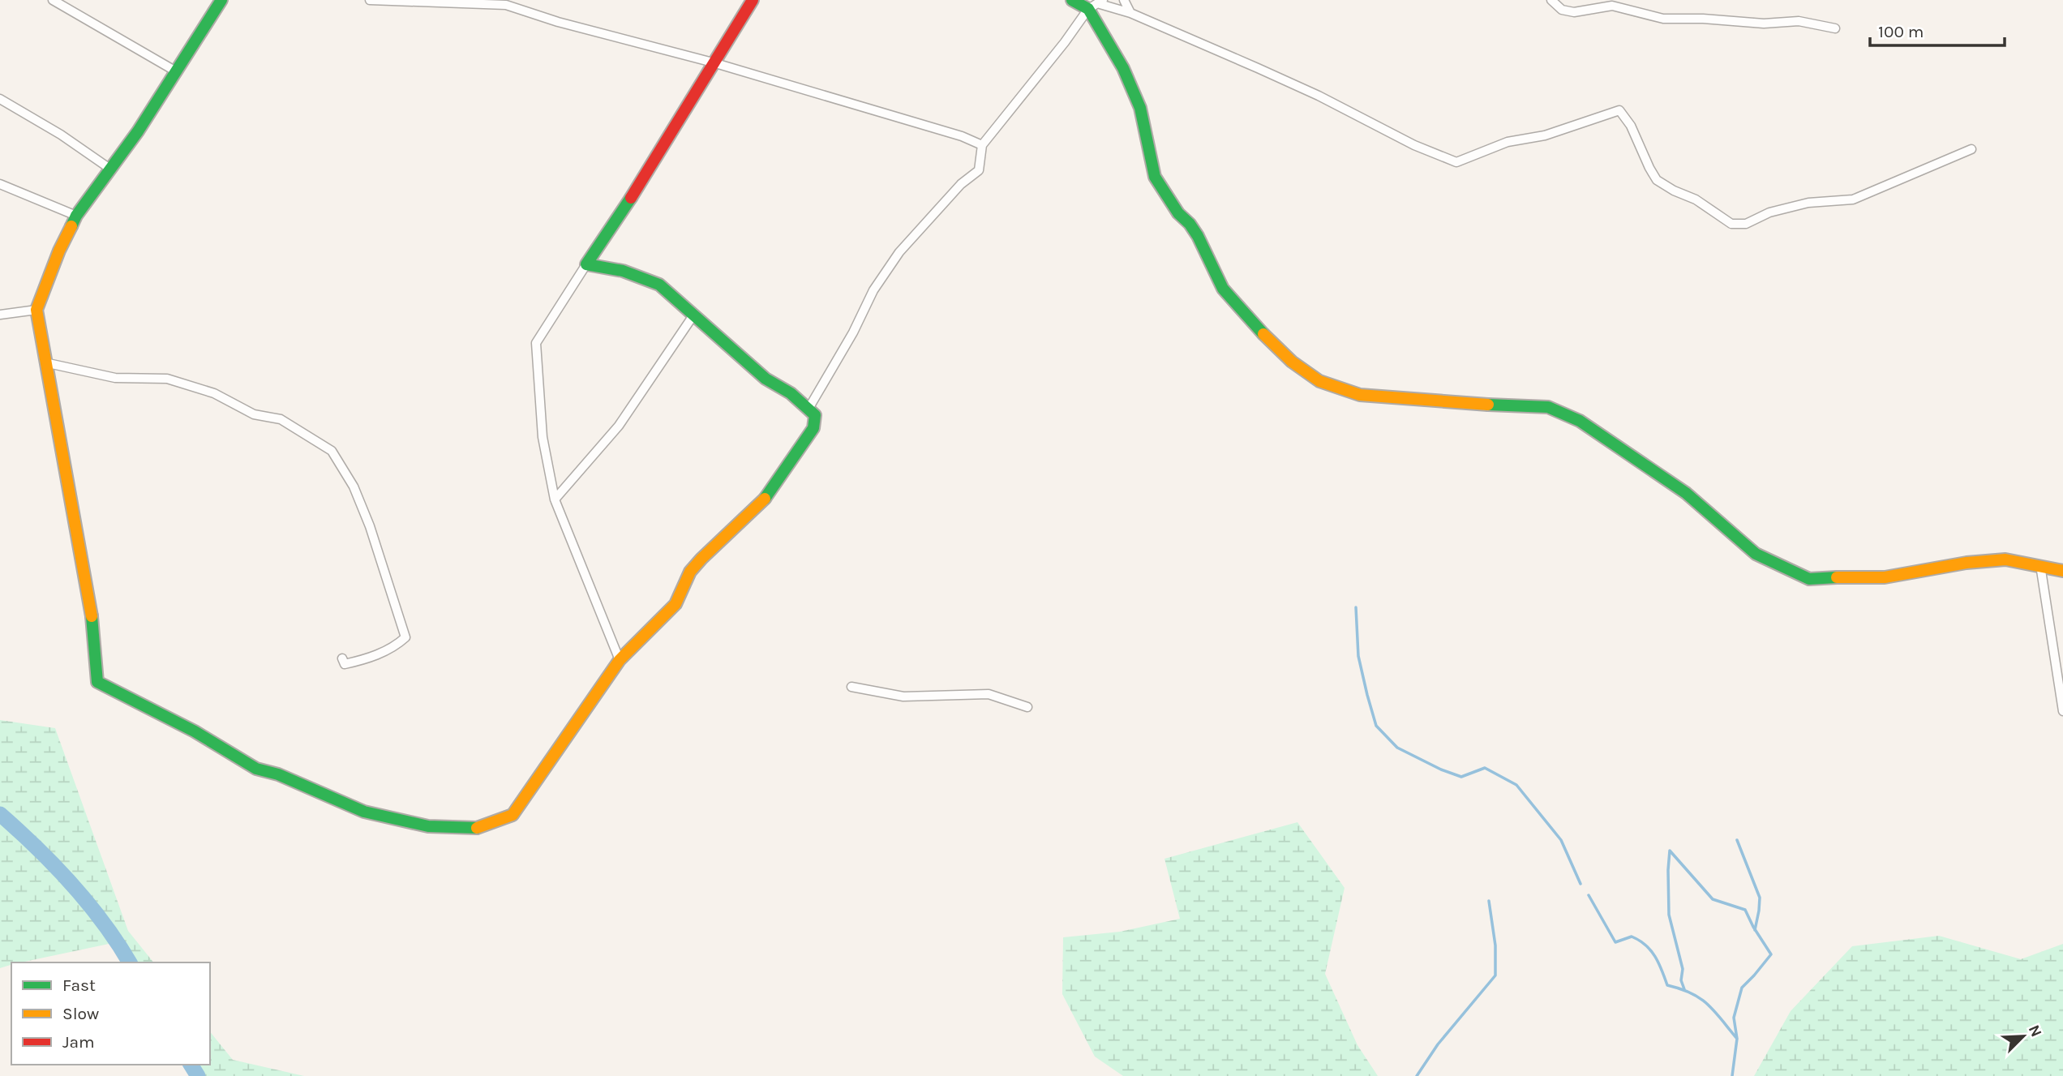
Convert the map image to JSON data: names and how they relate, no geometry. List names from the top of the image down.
{
  "legend": ["Fast", "Slow", "Jam"],
  "scale_bar": "100 m",
  "north": "top right"
}
